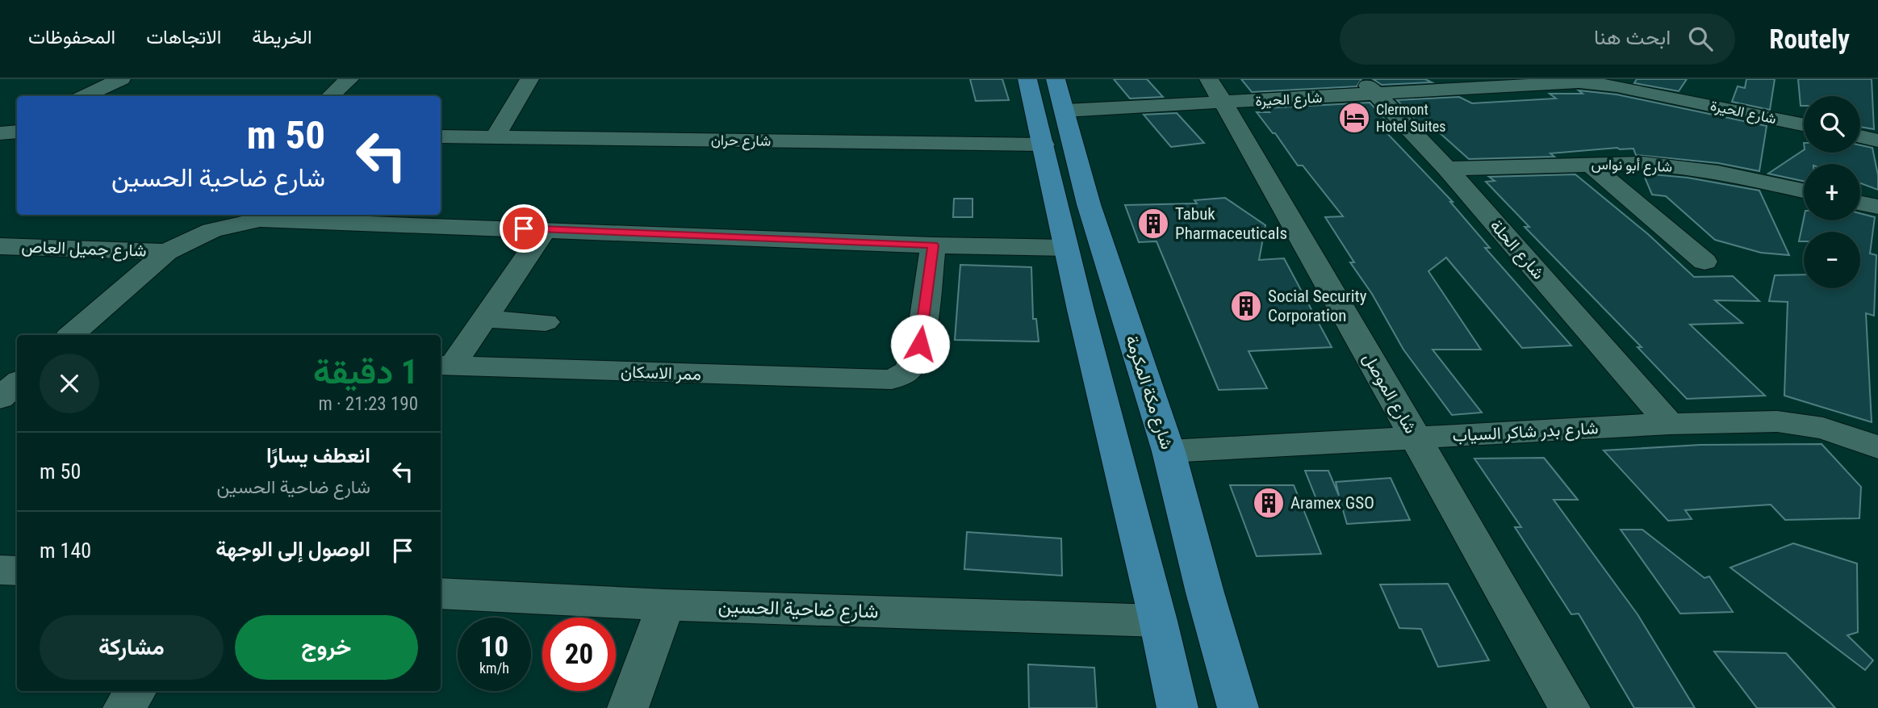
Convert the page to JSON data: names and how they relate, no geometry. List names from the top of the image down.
{
  "streets": {
    "main road": ["شارع مكة المكرمة"],
    "street": [
      "شارع الحيرة",
      "شارع حران",
      "شارع أبو نواس",
      "شارع جميل العاص",
      "شارع الحلة",
      "ممر الاسكان",
      "شارع الموصل",
      "شارع بدر شاكر السياب",
      "شارع ضاحية الحسين"
    ]
  },
  "crossings": [
    ["شارع الحيرة", "شارع الحلة"],
    ["شارع الحيرة", "شارع مكة المكرمة"],
    ["شارع الحيرة", "شارع الموصل"],
    ["شارع أبو نواس", "شارع الحلة"],
    ["شارع الحلة", "شارع بدر شاكر السياب"],
    ["شارع مكة المكرمة", "شارع بدر شاكر السياب"],
    ["شارع الموصل", "شارع بدر شاكر السياب"]
  ],
  "places": {
    "hotel": ["Clermont Hotel Suites"],
    "building": ["Tabuk Pharmaceuticals", "Social Security Corporation", "Aramex GSO"]
  },
  "page": {
    "header": "Routely",
    "search": "ابحث هنا",
    "nav": ["الخريطة", "الاتجاهات", "المحفوظات"],
    "map_buttons": ["+", "−"],
    "turn": ["50 m", "شارع ضاحية الحسين"],
    "heading": ["1 دقيقة", "190 m · 21:23"],
    "list": [
      {
        "name": "انعطف يسارًا",
        "note": "شارع ضاحية الحسين",
        "value": "50 m"
      },
      {
        "name": "الوصول إلى الوجهة",
        "value": "140 m"
      }
    ],
    "buttons": ["خروج", "مشاركة"],
    "speed": "10 km/h",
    "limit": "20"
  }
}
